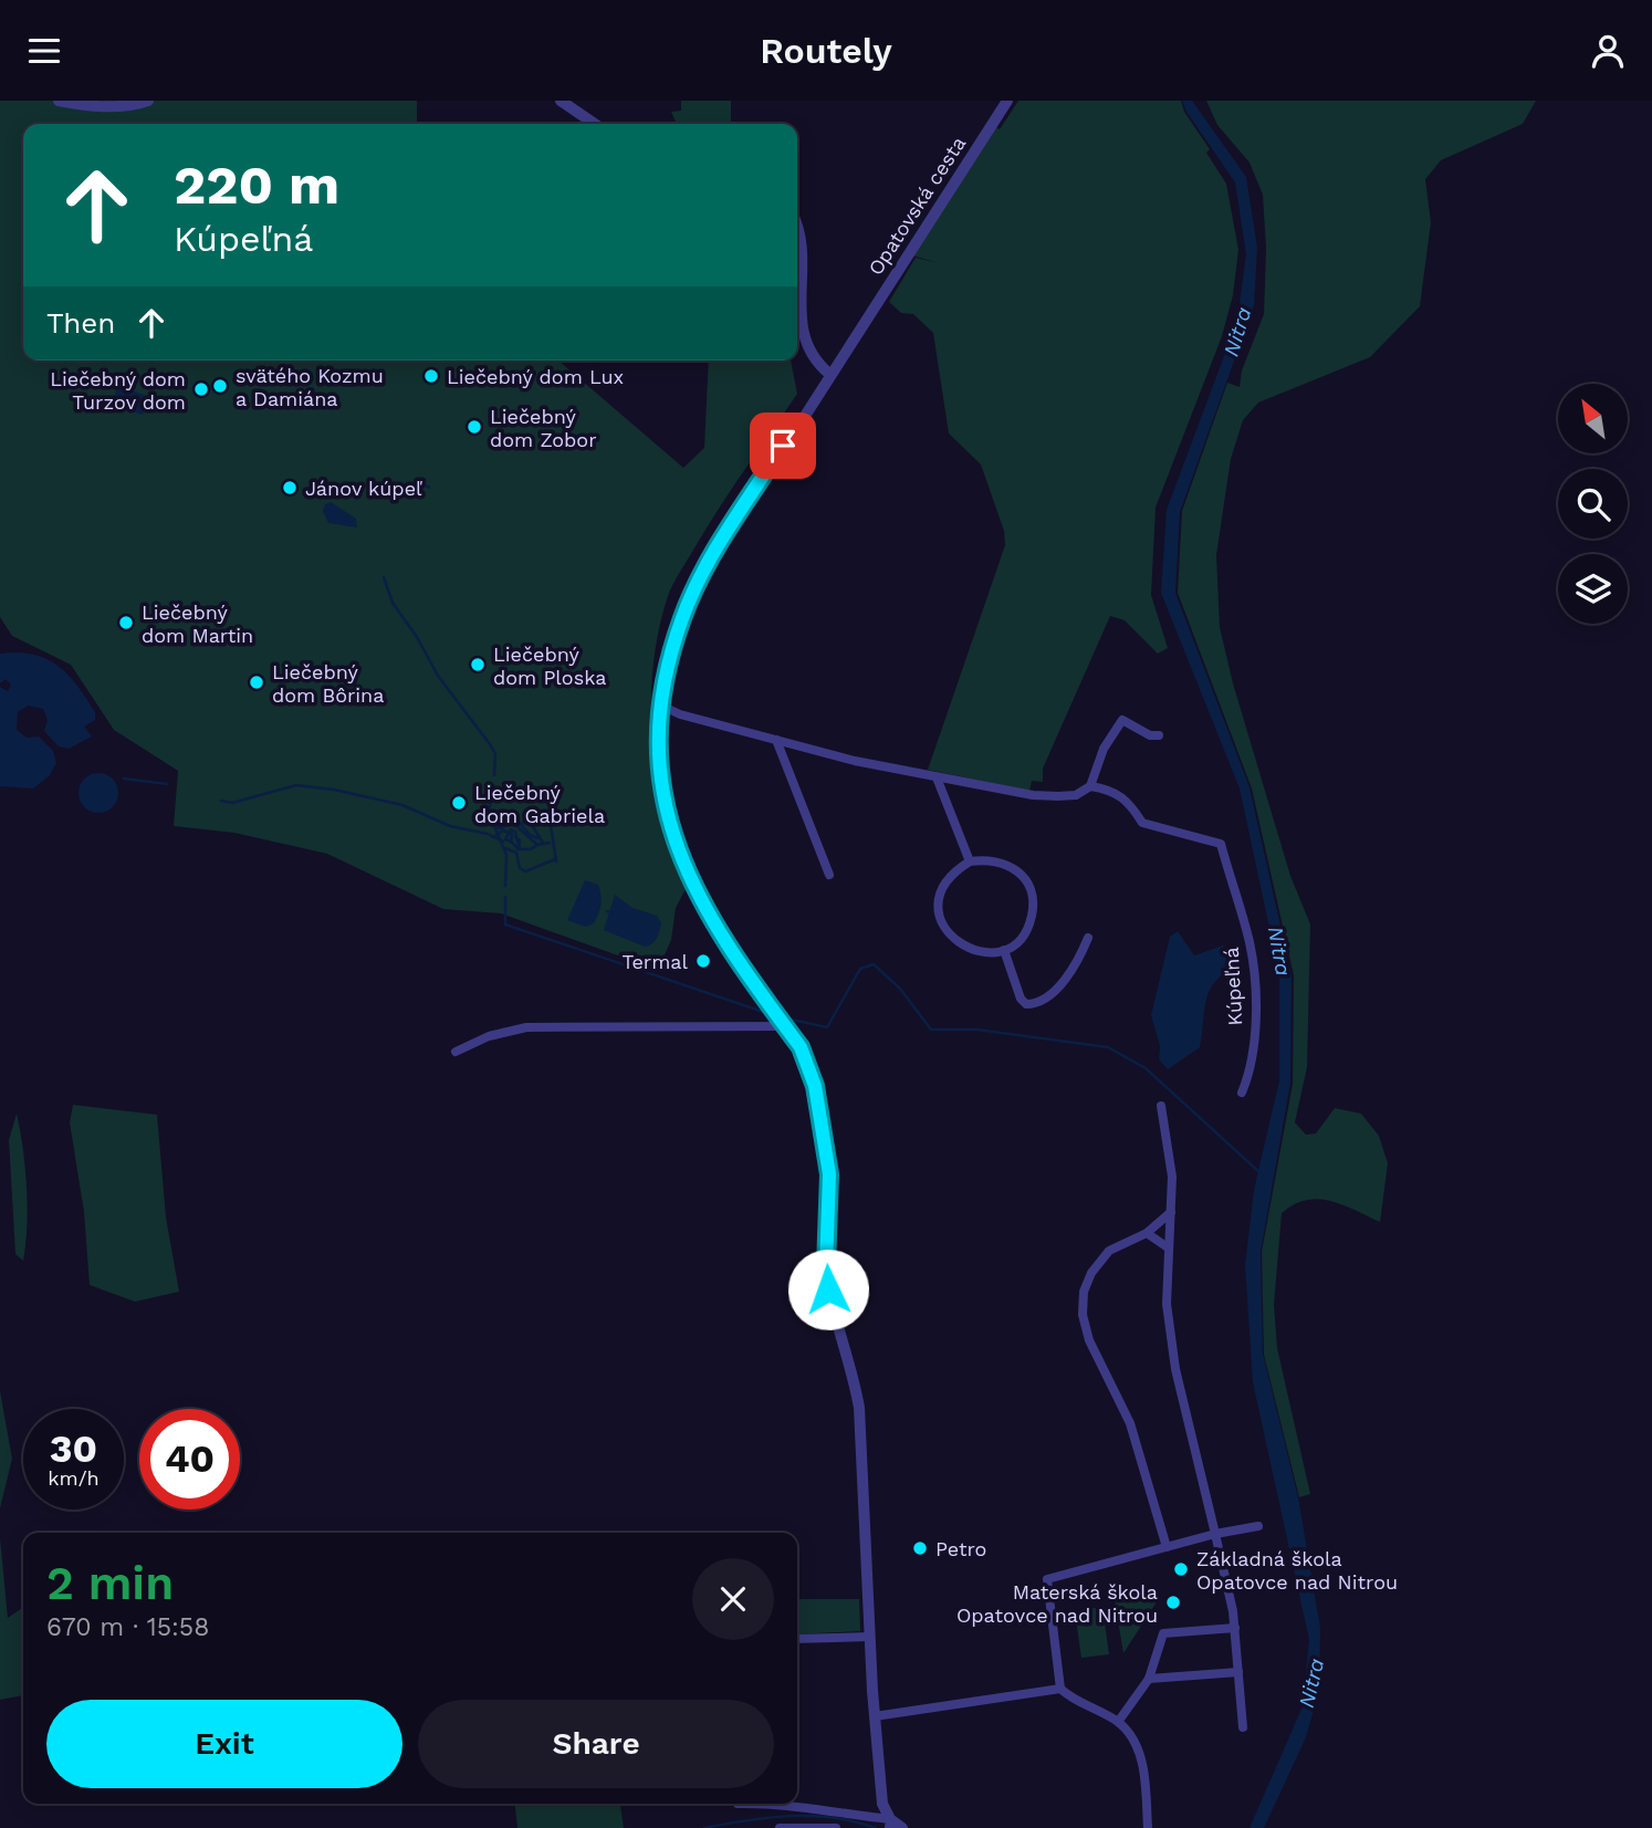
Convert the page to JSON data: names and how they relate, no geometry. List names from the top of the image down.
{
  "streets": {
    "street": ["Opatovská cesta", "Kúpeľná"]
  },
  "water": ["Nitra"],
  "places": [
    "Liečebný dom Lux",
    "svätého Kozmu a Damiána",
    "Liečebný dom Turzov dom",
    "Liečebný dom Zobor",
    "Jánov kúpeľ",
    "Liečebný dom Martin",
    "Liečebný dom Ploska",
    "Liečebný dom Bôrina",
    "Liečebný dom Gabriela",
    "Termal",
    "Petro",
    "Základná škola Opatovce nad Nitrou",
    "Materská škola Opatovce nad Nitrou"
  ],
  "north": "top left",
  "page": {
    "header": "Routely",
    "turn": ["220 m", "Kúpeľná"],
    "then": "Then",
    "speed": "30 km/h",
    "limit": "40",
    "heading": ["2 min", "670 m · 15:58"],
    "buttons": ["Exit", "Share"]
  }
}
